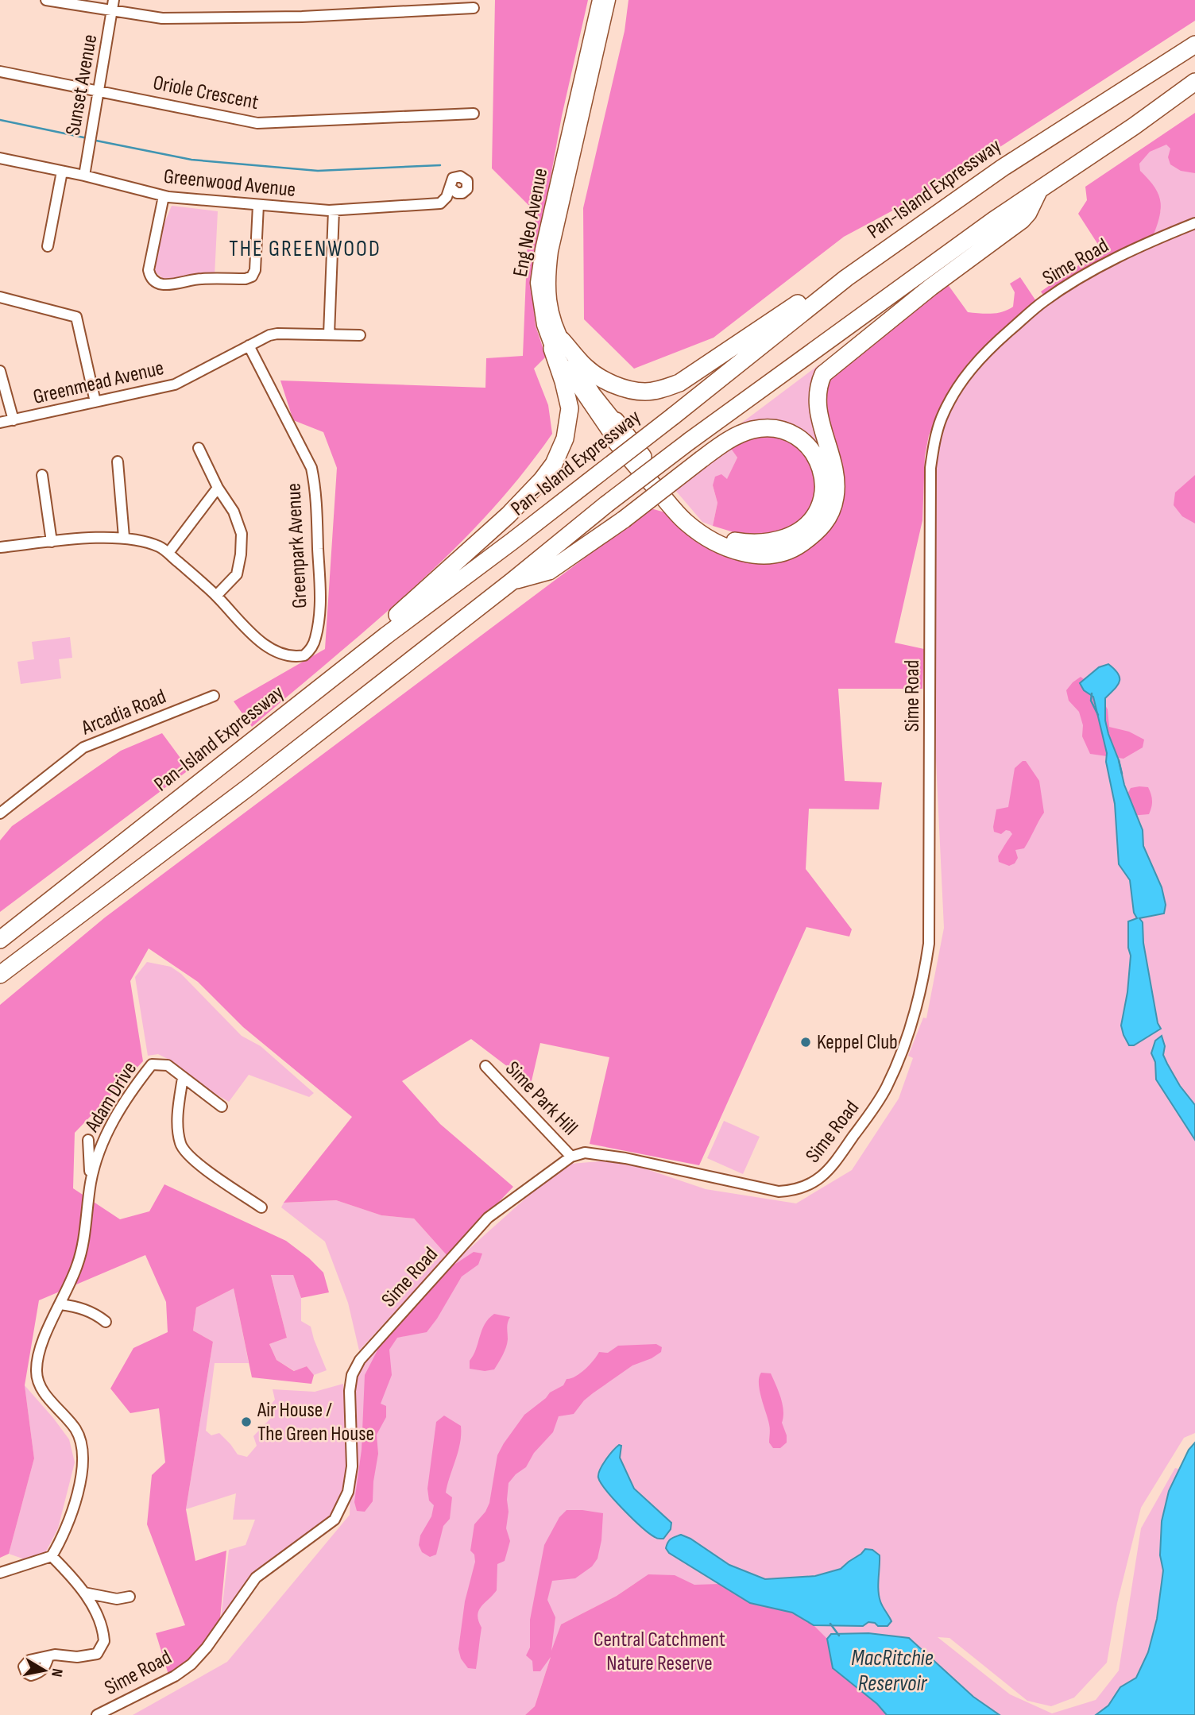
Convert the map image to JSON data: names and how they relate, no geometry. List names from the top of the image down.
{
  "streets": {
    "highway": ["Pan-Island Expressway"],
    "main road": ["Eng Neo Avenue"],
    "street": [
      "Sunset Avenue",
      "Oriole Crescent",
      "Greenwood Avenue",
      "Sime Road",
      "Greenmead Avenue",
      "Greenpark Avenue",
      "Arcadia Road",
      "Adam Drive",
      "Sime Park Hill"
    ]
  },
  "crossings": [
    ["Sunset Avenue", "Oriole Crescent"],
    ["Sunset Avenue", "Greenwood Avenue"],
    ["Sime Road", "Sime Park Hill"],
    ["Greenmead Avenue", "Greenpark Avenue"]
  ],
  "districts": ["THE GREENWOOD"],
  "water": ["MacRitchie Reservoir"],
  "parks": ["Central Catchment Nature Reserve"],
  "places": ["Keppel Club", "Air House / The Green House"],
  "north": "right"
}
